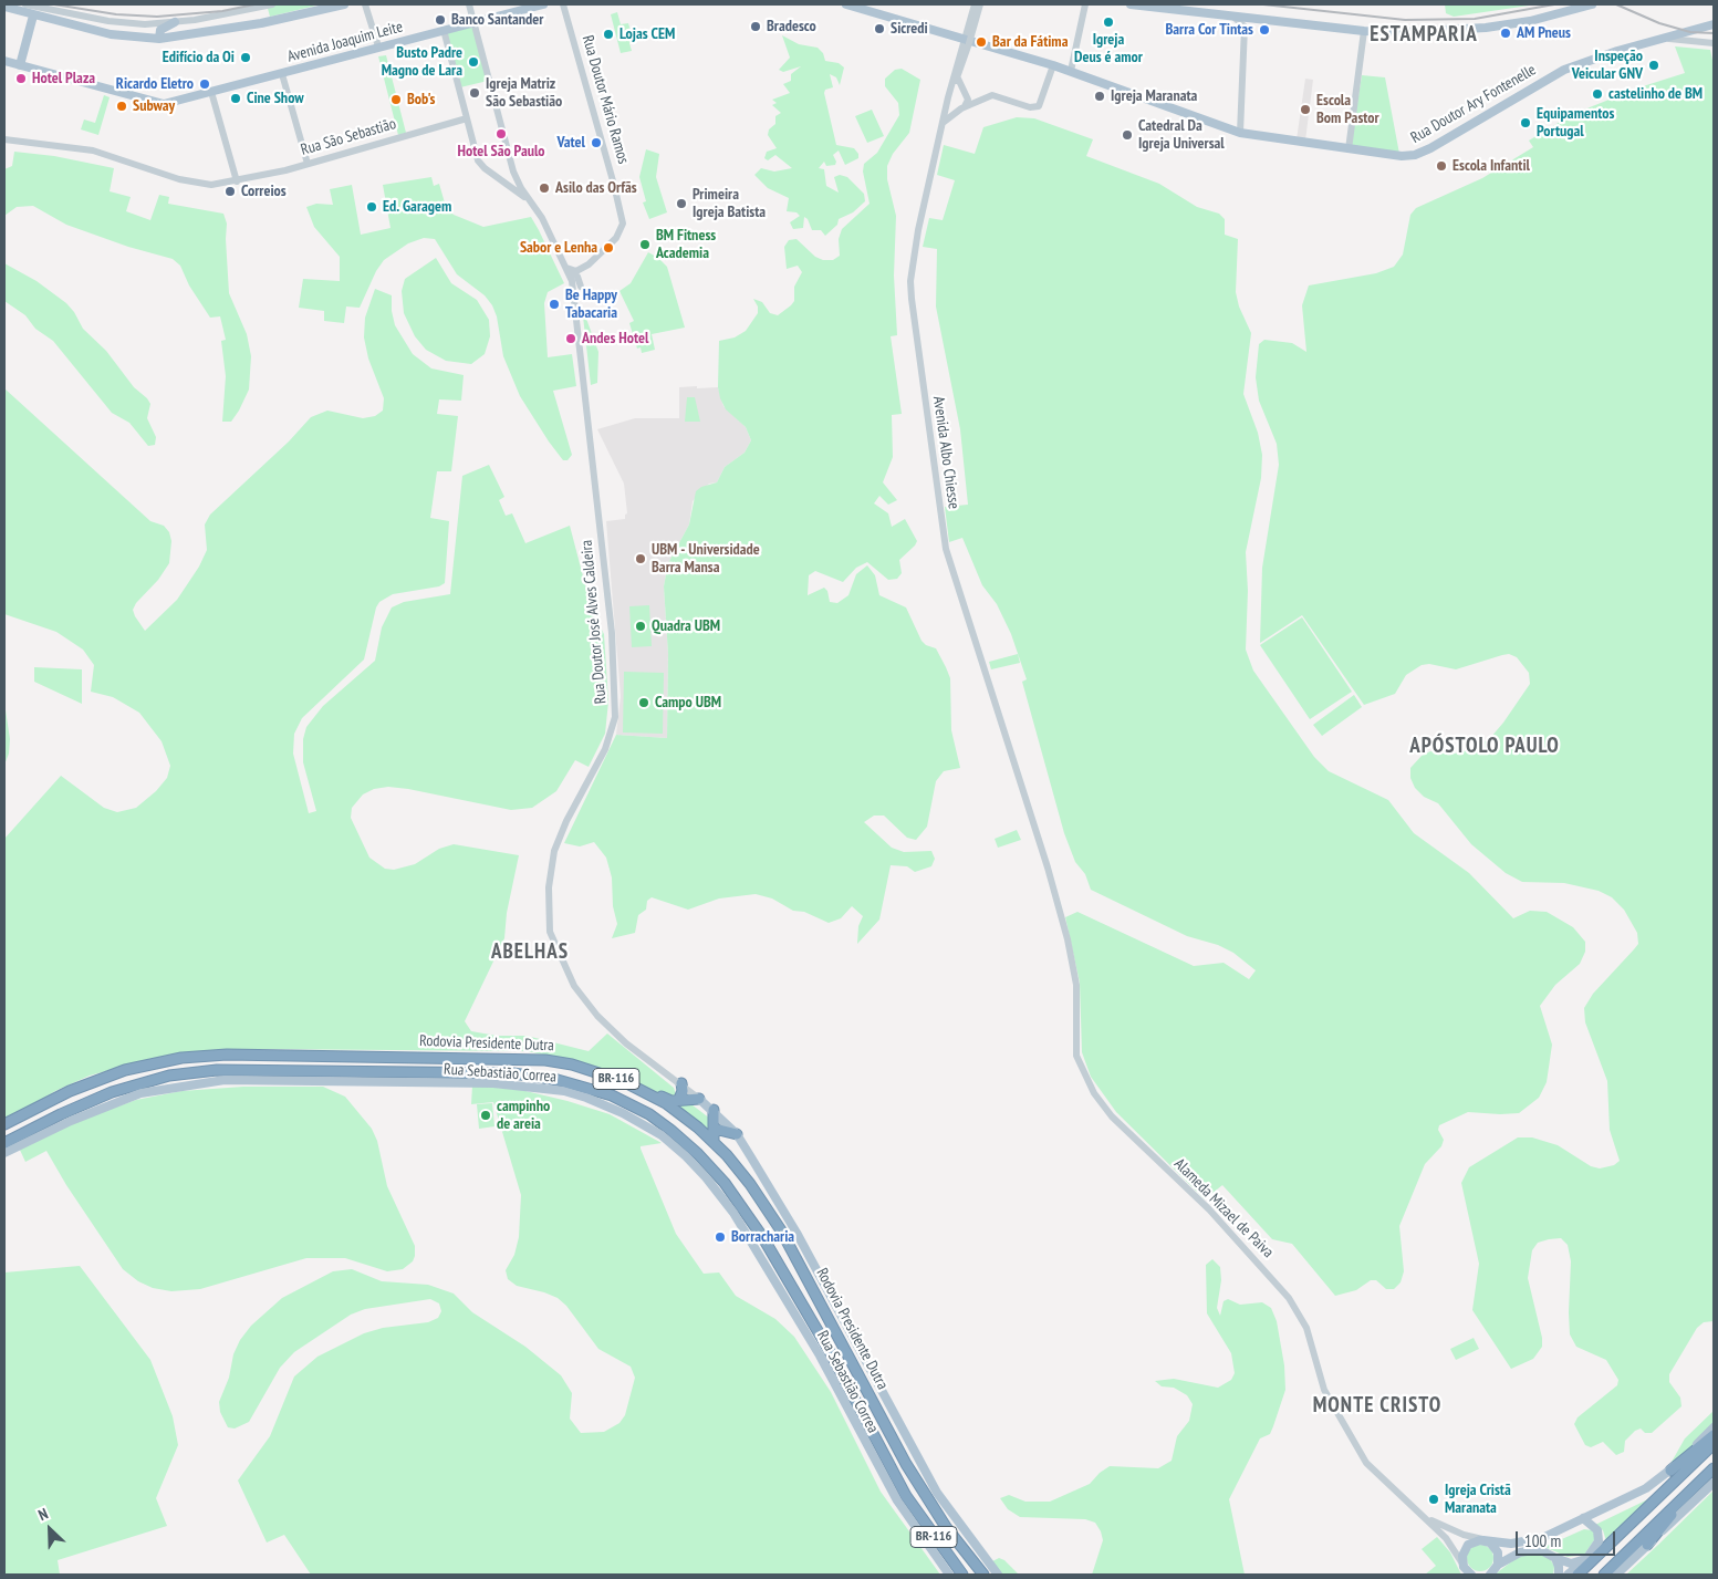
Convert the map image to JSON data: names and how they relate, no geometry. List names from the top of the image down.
{
  "streets": {
    "highway": ["Rodovia Presidente Dutra", "BR-116"],
    "main road": ["Avenida Joaquim Leite", "Rua Doutor Ary Fontenelle", "Rua Sebastião Correa"],
    "street": [
      "Rua Doutor Mário Ramos",
      "Rua São Sebastião",
      "Avenida Albo Chiesse",
      "Rua Doutor José Alves Caldeira",
      "Alameda Mizael de Paiva"
    ]
  },
  "crossings": [
    ["Avenida Joaquim Leite", "Rua Doutor José Alves Caldeira"],
    ["Rua Doutor Ary Fontenelle", "Avenida Albo Chiesse"],
    ["Avenida Albo Chiesse", "Alameda Mizael de Paiva"],
    ["Rodovia Presidente Dutra", "Rua Sebastião Correa"]
  ],
  "districts": [
    "ESTAMPARIA",
    "APÓSTOLO PAULO",
    "ABELHAS",
    "MONTE CRISTO"
  ],
  "places": [
    "Banco Santander",
    "Igreja Deus é amor",
    "Bradesco",
    "Sicredi",
    "Barra Cor Tintas",
    "AM Pneus",
    "Lojas CEM",
    "Bar da Fátima",
    "Edifício da Oi",
    "Busto Padre Magno de Lara",
    "Inspeção Veicular GNV",
    "Hotel Plaza",
    "Ricardo Eletro",
    "Igreja Matriz São Sebastião",
    "castelinho de BM",
    "Igreja Maranata",
    "Cine Show",
    "Bob's",
    "Subway",
    "Escola Bom Pastor",
    "Equipamentos Portugal",
    "Hotel São Paulo",
    "Catedral Da Igreja Universal",
    "Vatel",
    "Escola Infantil",
    "Asilo das Orfãs",
    "Correios",
    "Primeira Igreja Batista",
    "Ed. Garagem",
    "BM Fitness Academia",
    "Sabor e Lenha",
    "Be Happy Tabacaria",
    "Andes Hotel",
    "UBM - Universidade Barra Mansa",
    "Quadra UBM",
    "Campo UBM",
    "campinho de areia",
    "Borracharia",
    "Igreja Cristã Maranata"
  ],
  "scale_bar": "100 m",
  "north": "top left"
}
